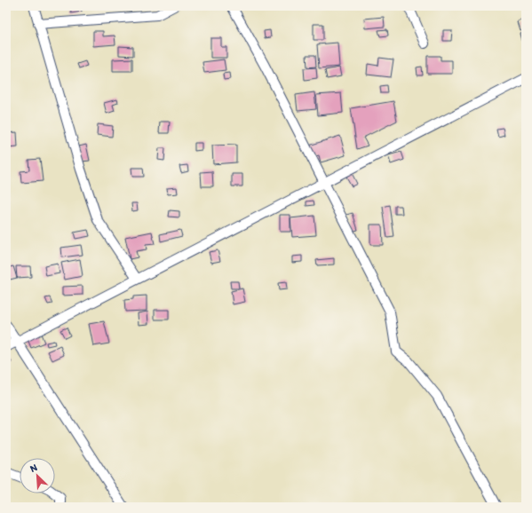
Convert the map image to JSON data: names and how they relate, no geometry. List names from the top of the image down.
{
  "north": "top left"
}
